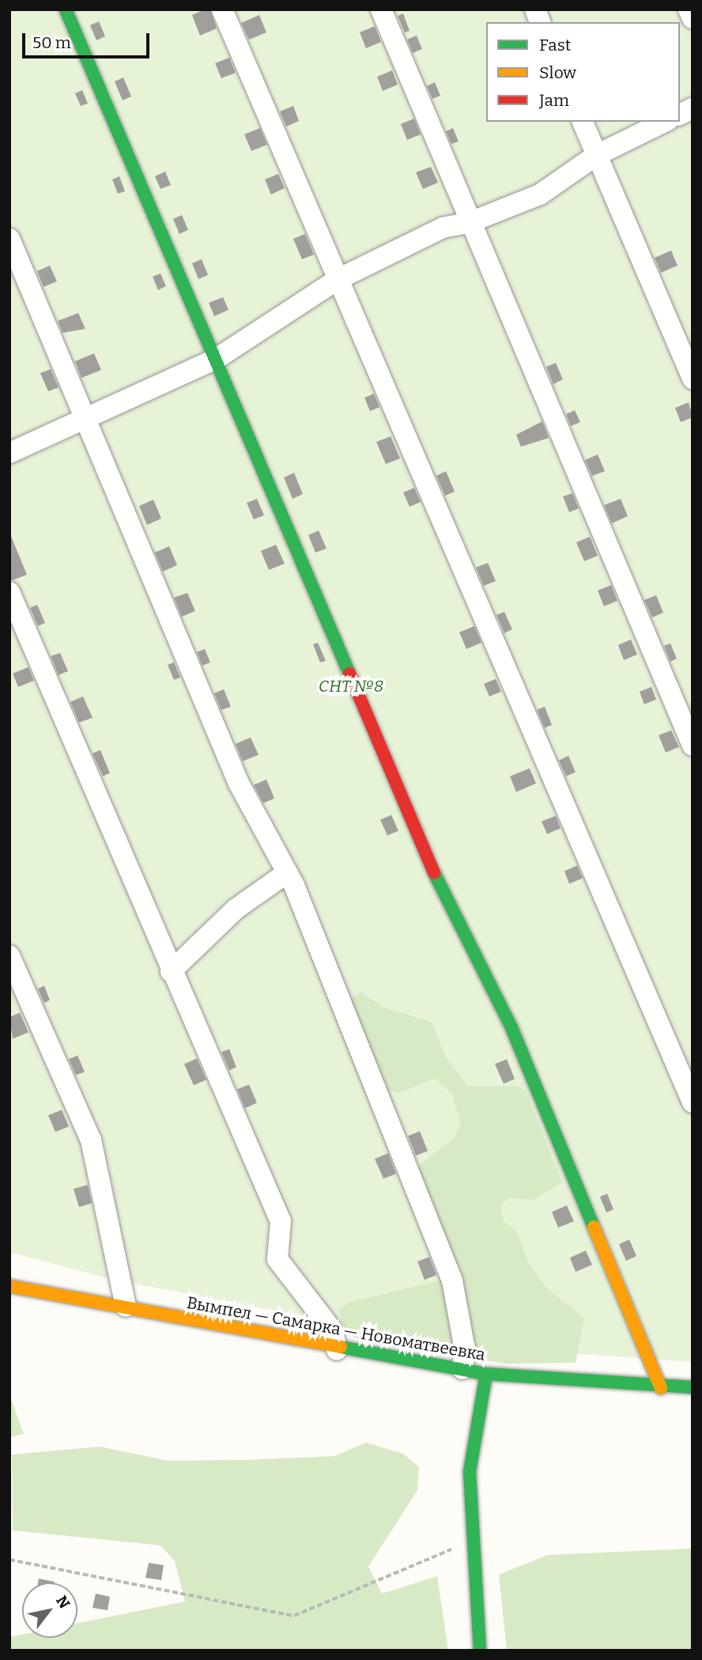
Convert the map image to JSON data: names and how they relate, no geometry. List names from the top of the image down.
{
  "streets": {
    "street": ["Вымпел — Самарка — Новоматвеевка"]
  },
  "parks": ["СНТ №8"],
  "legend": ["Fast", "Slow", "Jam"],
  "scale_bar": "50 m",
  "north": "top right"
}
